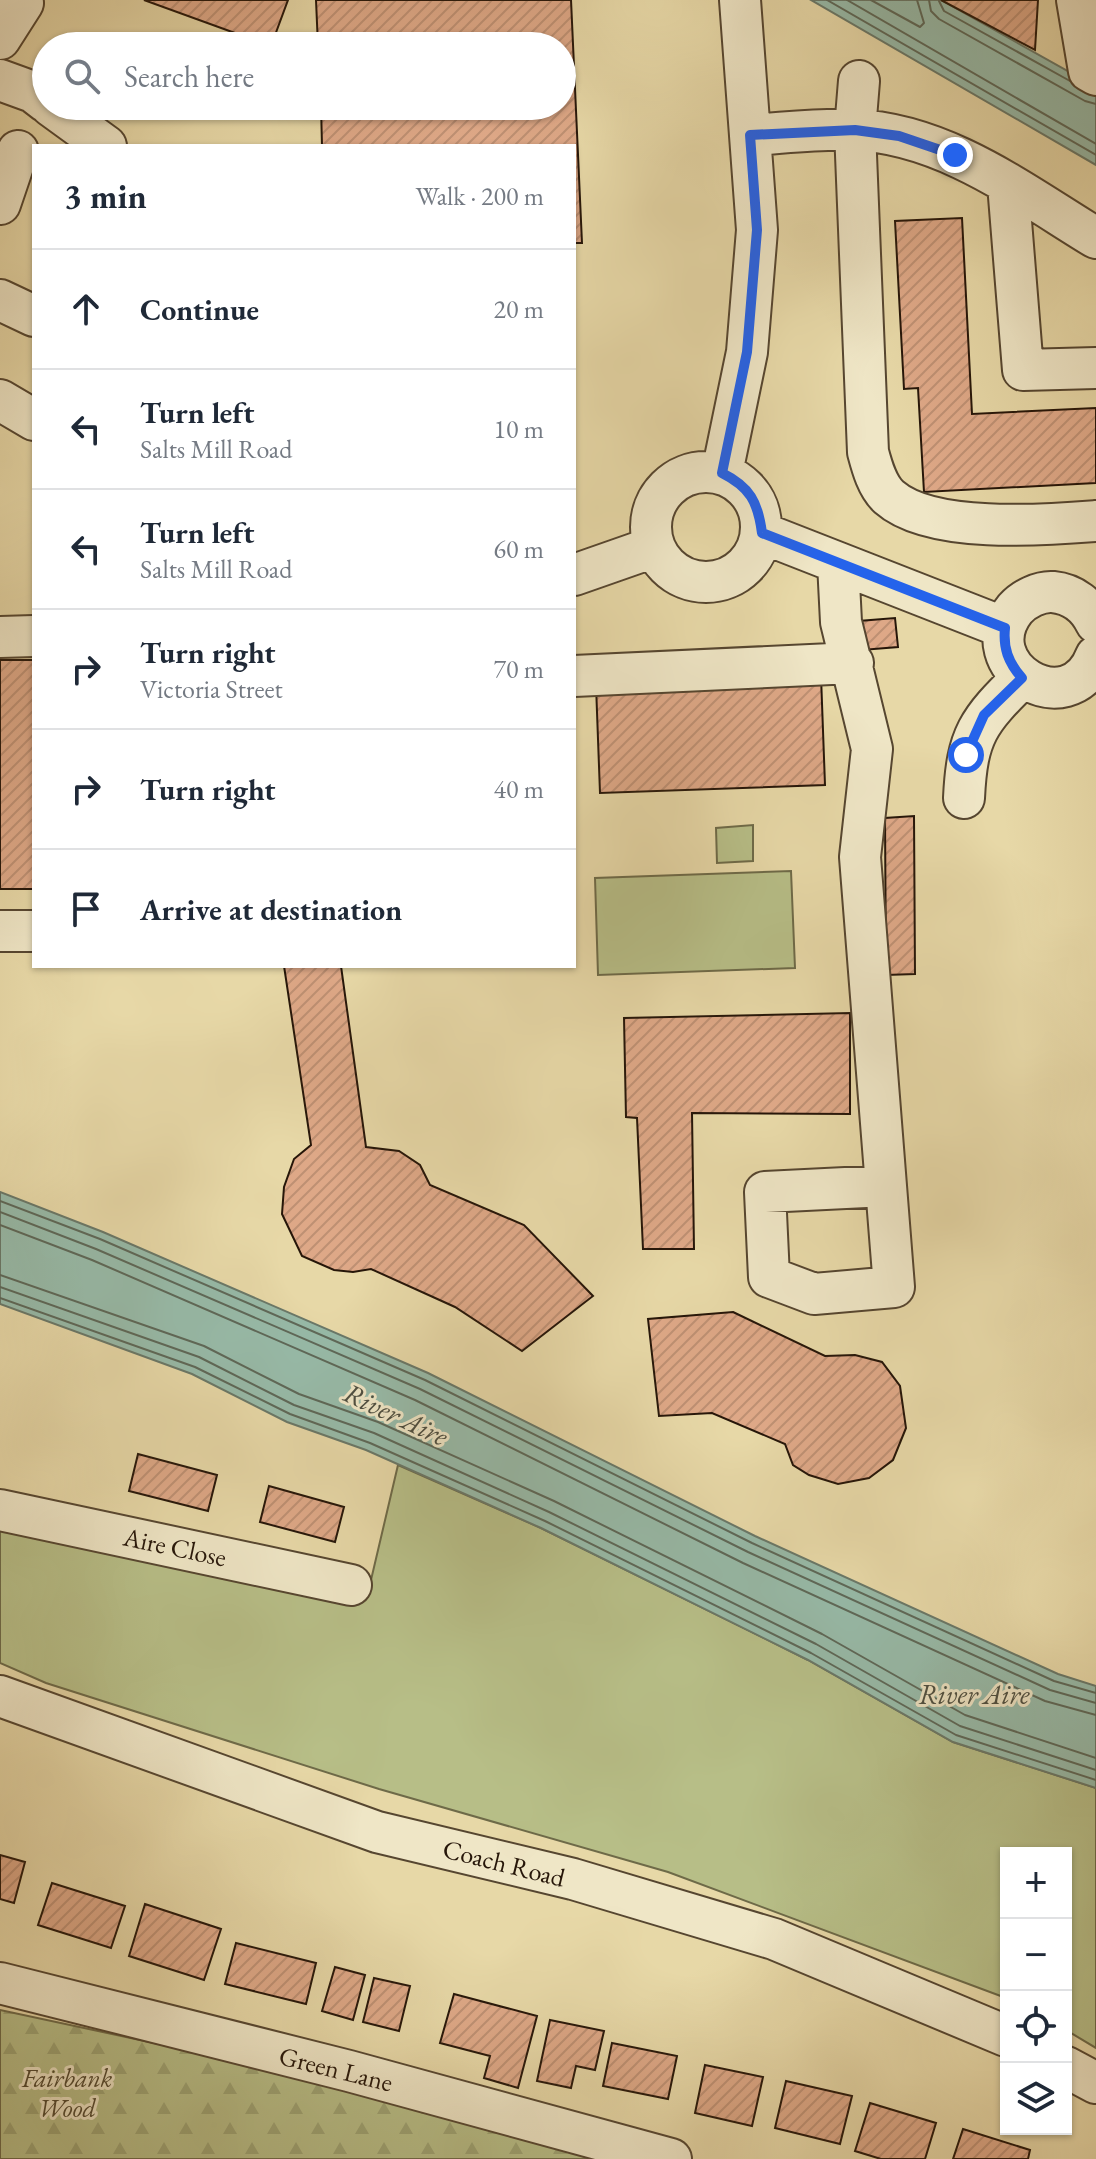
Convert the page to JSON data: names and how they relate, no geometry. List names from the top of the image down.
{
  "streets": {
    "street": ["Aire Close", "Coach Road", "Green Lane"]
  },
  "water": ["River Aire"],
  "parks": ["Fairbank Wood"],
  "page": {
    "search": "Search here",
    "heading": ["3 min", "Walk · 200 m"],
    "list": [
      ["Continue", "20 m"],
      ["Turn left", "Salts Mill Road", "10 m"],
      ["Turn left", "Salts Mill Road", "60 m"],
      ["Turn right", "Victoria Street", "70 m"],
      ["Turn right", "40 m"],
      "Arrive at destination"
    ],
    "map_buttons": ["+", "−"]
  }
}
